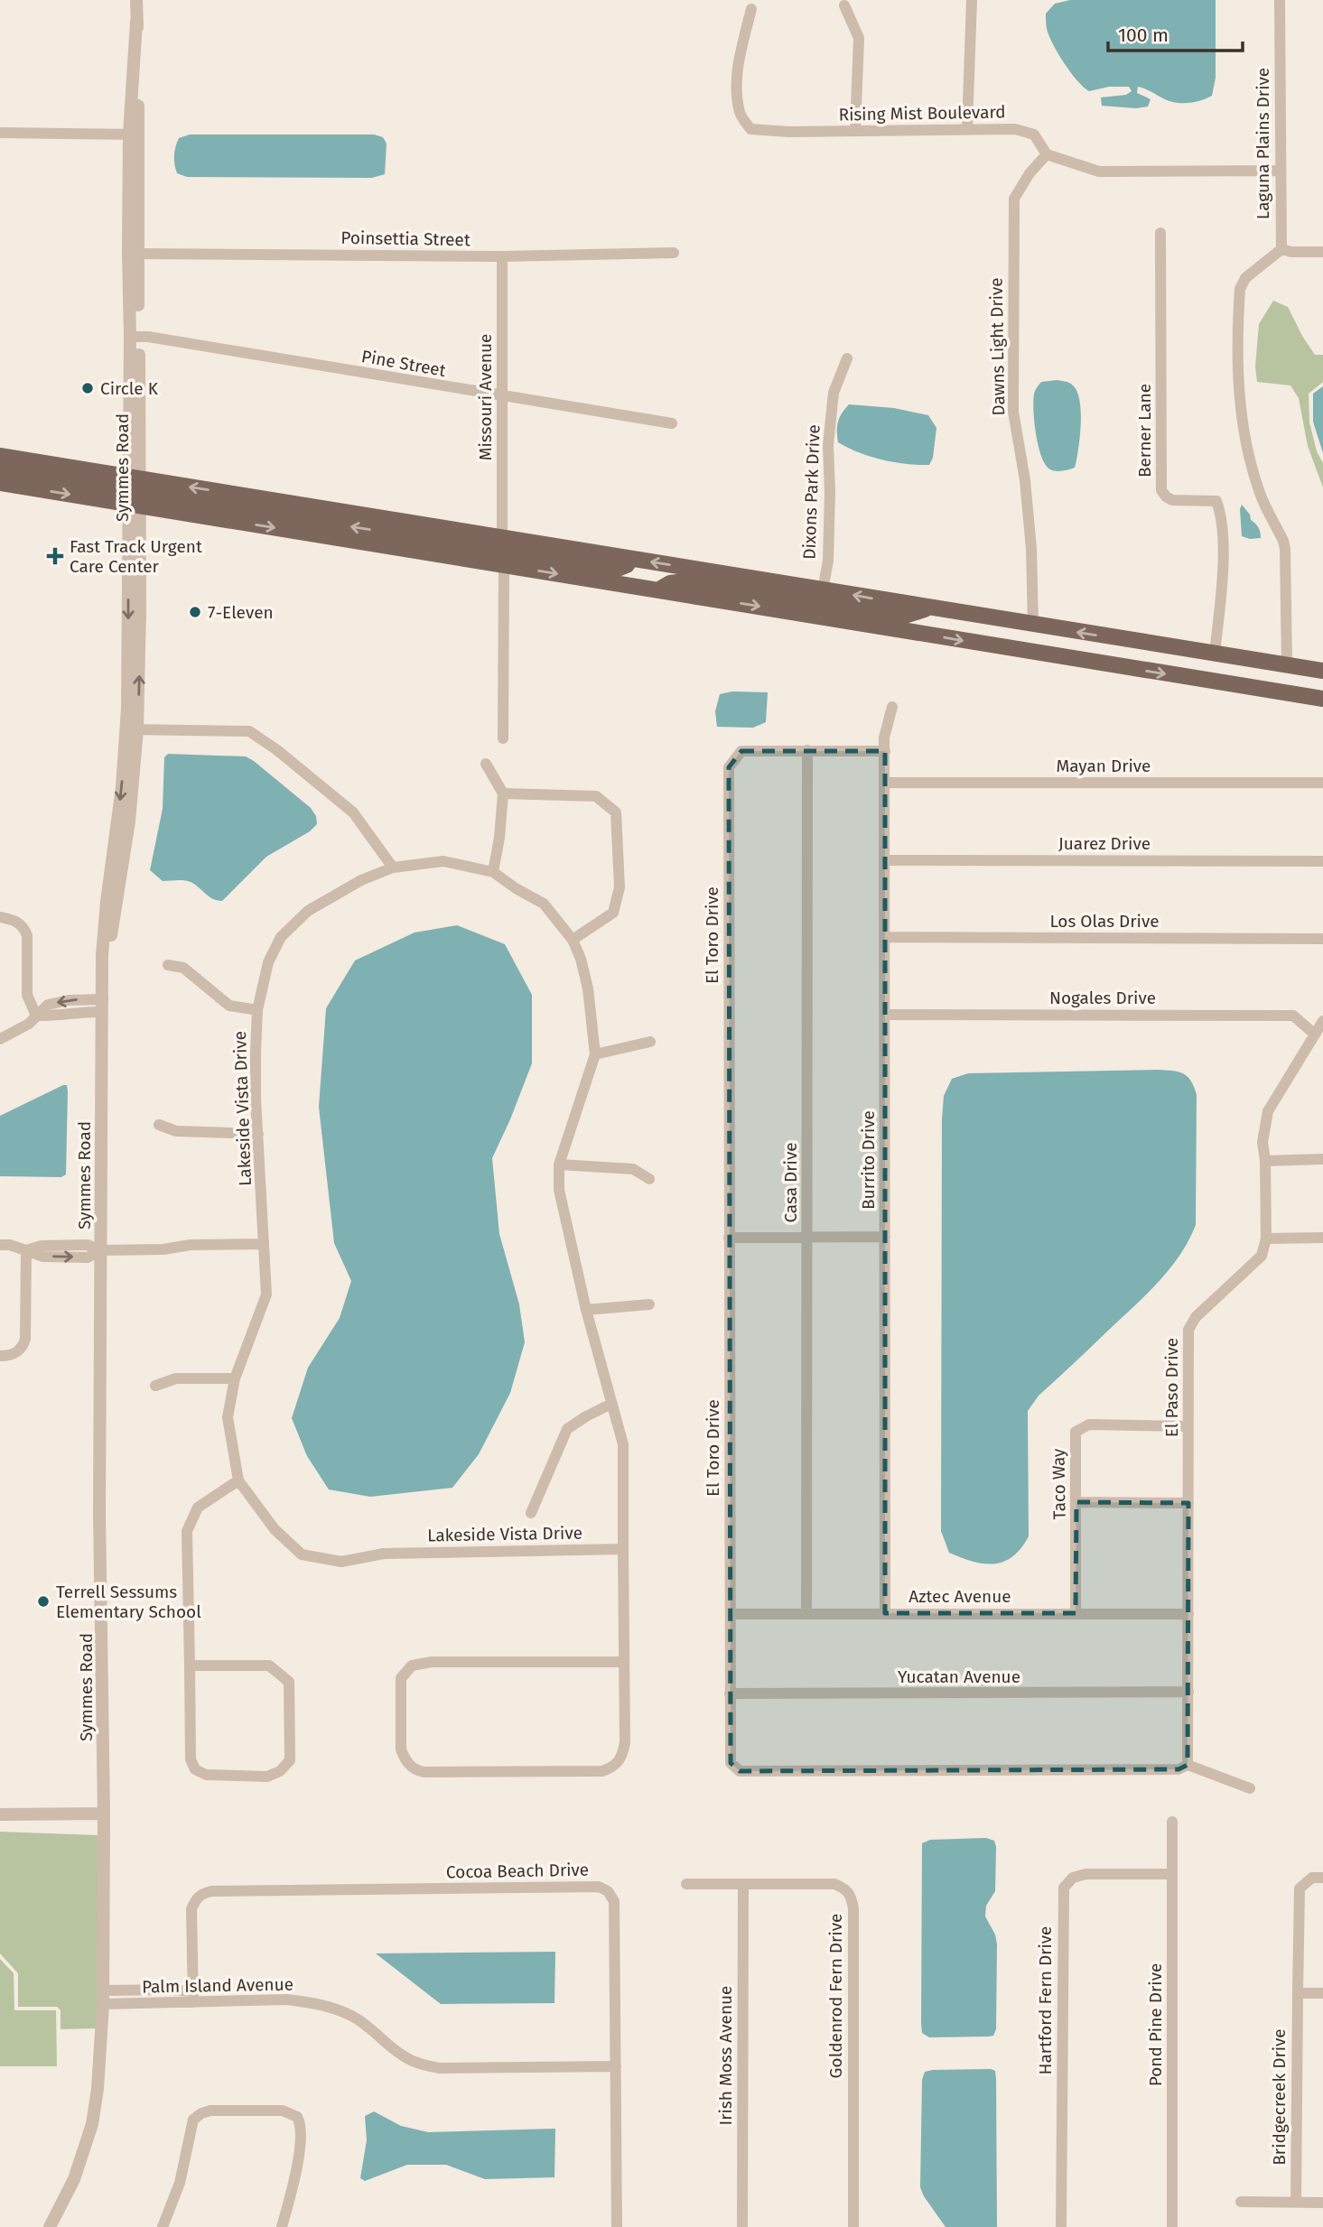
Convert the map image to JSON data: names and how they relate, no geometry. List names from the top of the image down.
{
  "streets": {
    "street": [
      "Rising Mist Boulevard",
      "Laguna Plains Drive",
      "Poinsettia Street",
      "Dawns Light Drive",
      "Pine Street",
      "Missouri Avenue",
      "Berner Lane",
      "Symmes Road",
      "Dixons Park Drive",
      "Mayan Drive",
      "Juarez Drive",
      "Los Olas Drive",
      "El Toro Drive",
      "Nogales Drive",
      "Lakeside Vista Drive",
      "Burrito Drive",
      "Casa Drive",
      "El Paso Drive",
      "Taco Way",
      "Aztec Avenue",
      "Yucatan Avenue",
      "Cocoa Beach Drive",
      "Palm Island Avenue",
      "Goldenrod Fern Drive",
      "Hartford Fern Drive",
      "Pond Pine Drive",
      "Irish Moss Avenue",
      "Bridgecreek Drive"
    ]
  },
  "crossings": [
    ["Rising Mist Boulevard", "Laguna Plains Drive"],
    ["Rising Mist Boulevard", "Dawns Light Drive"],
    ["Poinsettia Street", "Missouri Avenue"],
    ["Poinsettia Street", "Symmes Road"],
    ["Pine Street", "Missouri Avenue"],
    ["Pine Street", "Symmes Road"],
    ["Symmes Road", "Palm Island Avenue"],
    ["Mayan Drive", "Burrito Drive"],
    ["Juarez Drive", "Burrito Drive"],
    ["Los Olas Drive", "Burrito Drive"],
    ["El Toro Drive", "Burrito Drive"],
    ["El Toro Drive", "Casa Drive"],
    ["El Toro Drive", "El Paso Drive"],
    ["El Toro Drive", "Aztec Avenue"],
    ["El Toro Drive", "Yucatan Avenue"],
    ["Nogales Drive", "Burrito Drive"],
    ["Nogales Drive", "El Paso Drive"],
    ["Burrito Drive", "Aztec Avenue"],
    ["Casa Drive", "Aztec Avenue"],
    ["El Paso Drive", "Taco Way"],
    ["El Paso Drive", "Aztec Avenue"],
    ["El Paso Drive", "Yucatan Avenue"],
    ["Taco Way", "Aztec Avenue"],
    ["Cocoa Beach Drive", "Palm Island Avenue"],
    ["Goldenrod Fern Drive", "Irish Moss Avenue"],
    ["Hartford Fern Drive", "Pond Pine Drive"]
  ],
  "places": {
    "other": ["Circle K", "7-Eleven", "Terrell Sessums Elementary School"],
    "health": ["Fast Track Urgent Care Center"]
  },
  "scale_bar": "100 m"
}
